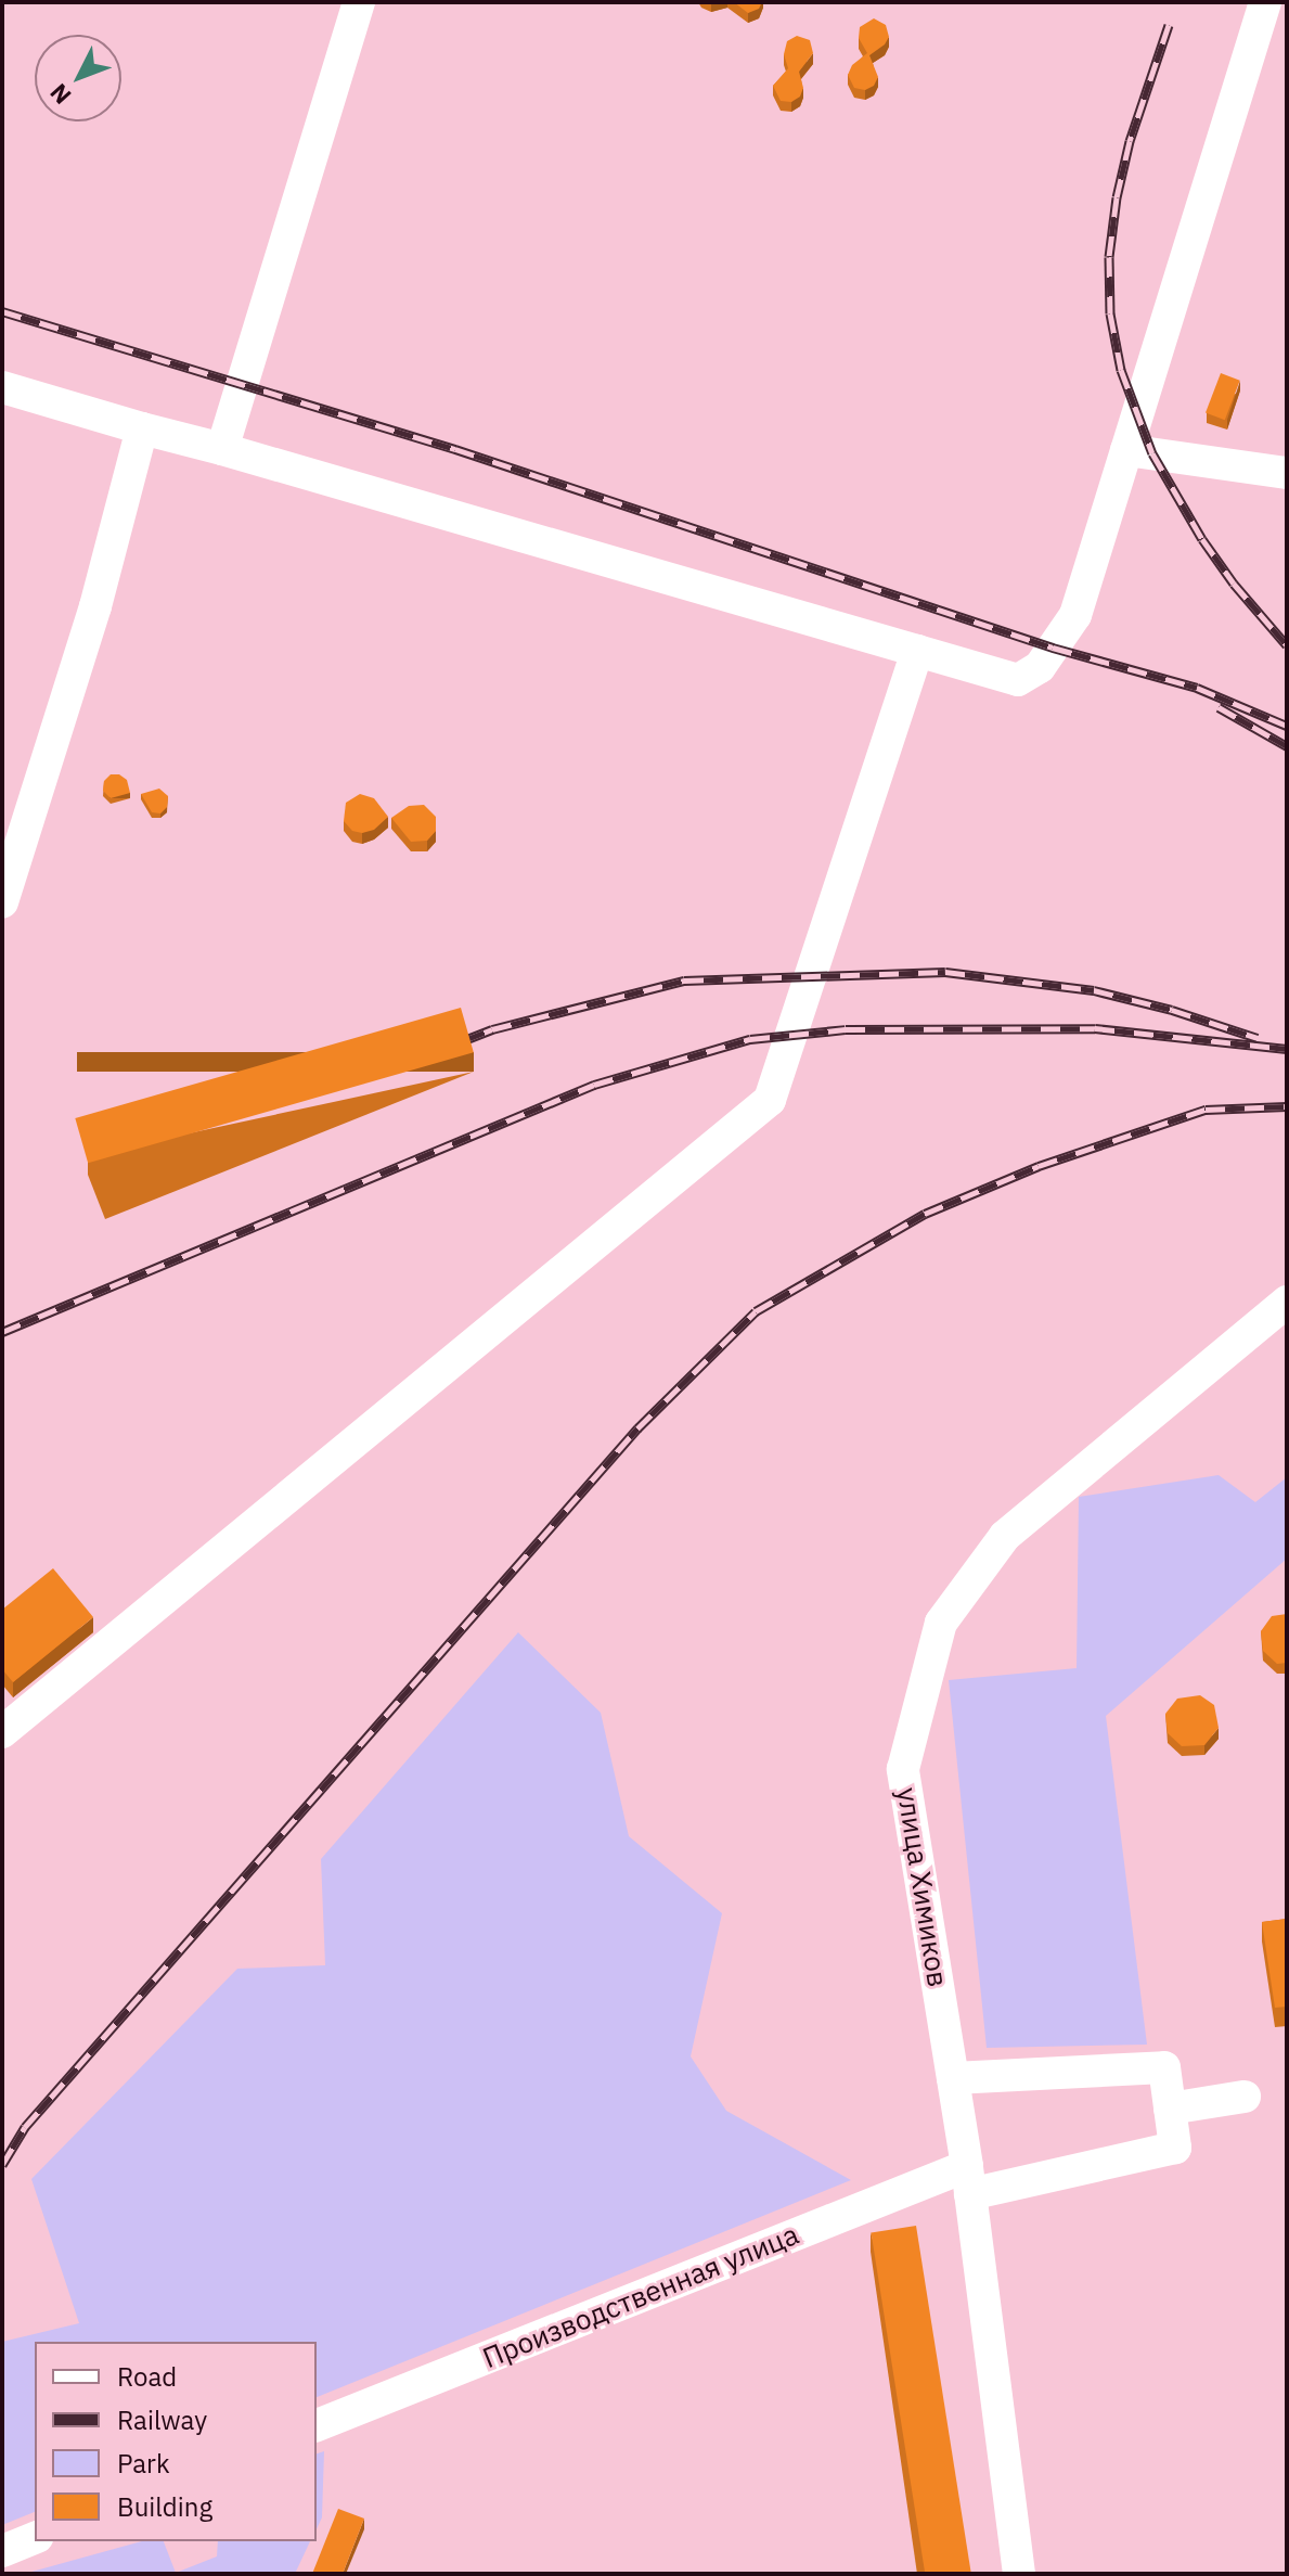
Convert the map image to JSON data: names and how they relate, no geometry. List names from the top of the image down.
{
  "streets": {
    "street": ["улица Химиков", "Производственная улица"]
  },
  "crossings": [
    ["улица Химиков", "Производственная улица"]
  ],
  "legend": [
    "Road",
    "Railway",
    "Park",
    "Building"
  ],
  "north": "bottom left"
}
